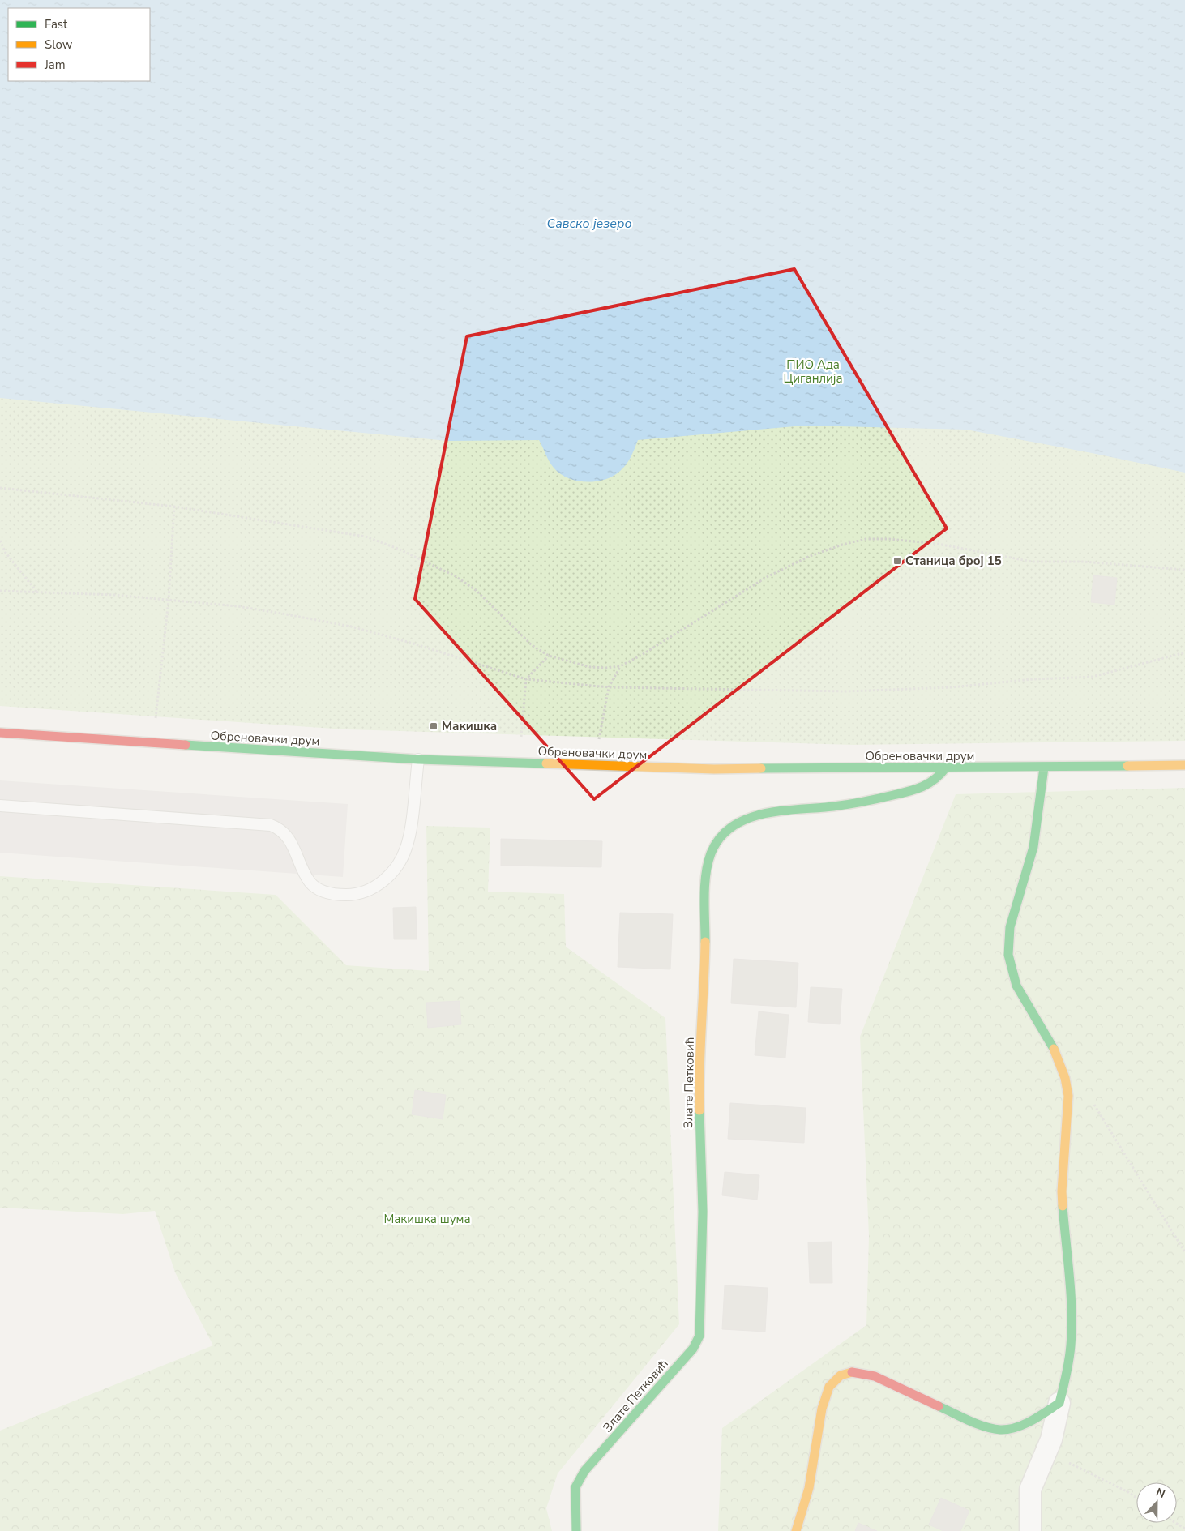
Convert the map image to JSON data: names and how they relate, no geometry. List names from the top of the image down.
{
  "streets": {
    "street": ["Обреновачки друм", "Злате Петковић"]
  },
  "crossings": [
    ["Обреновачки друм", "Злате Петковић"]
  ],
  "water": ["Савско језеро"],
  "parks": ["ПИО Ада Циганлија", "Макишка шума"],
  "places": {
    "transit": ["Станица број 15", "Макишка"]
  },
  "legend": ["Fast", "Slow", "Jam"],
  "north": "top"
}
